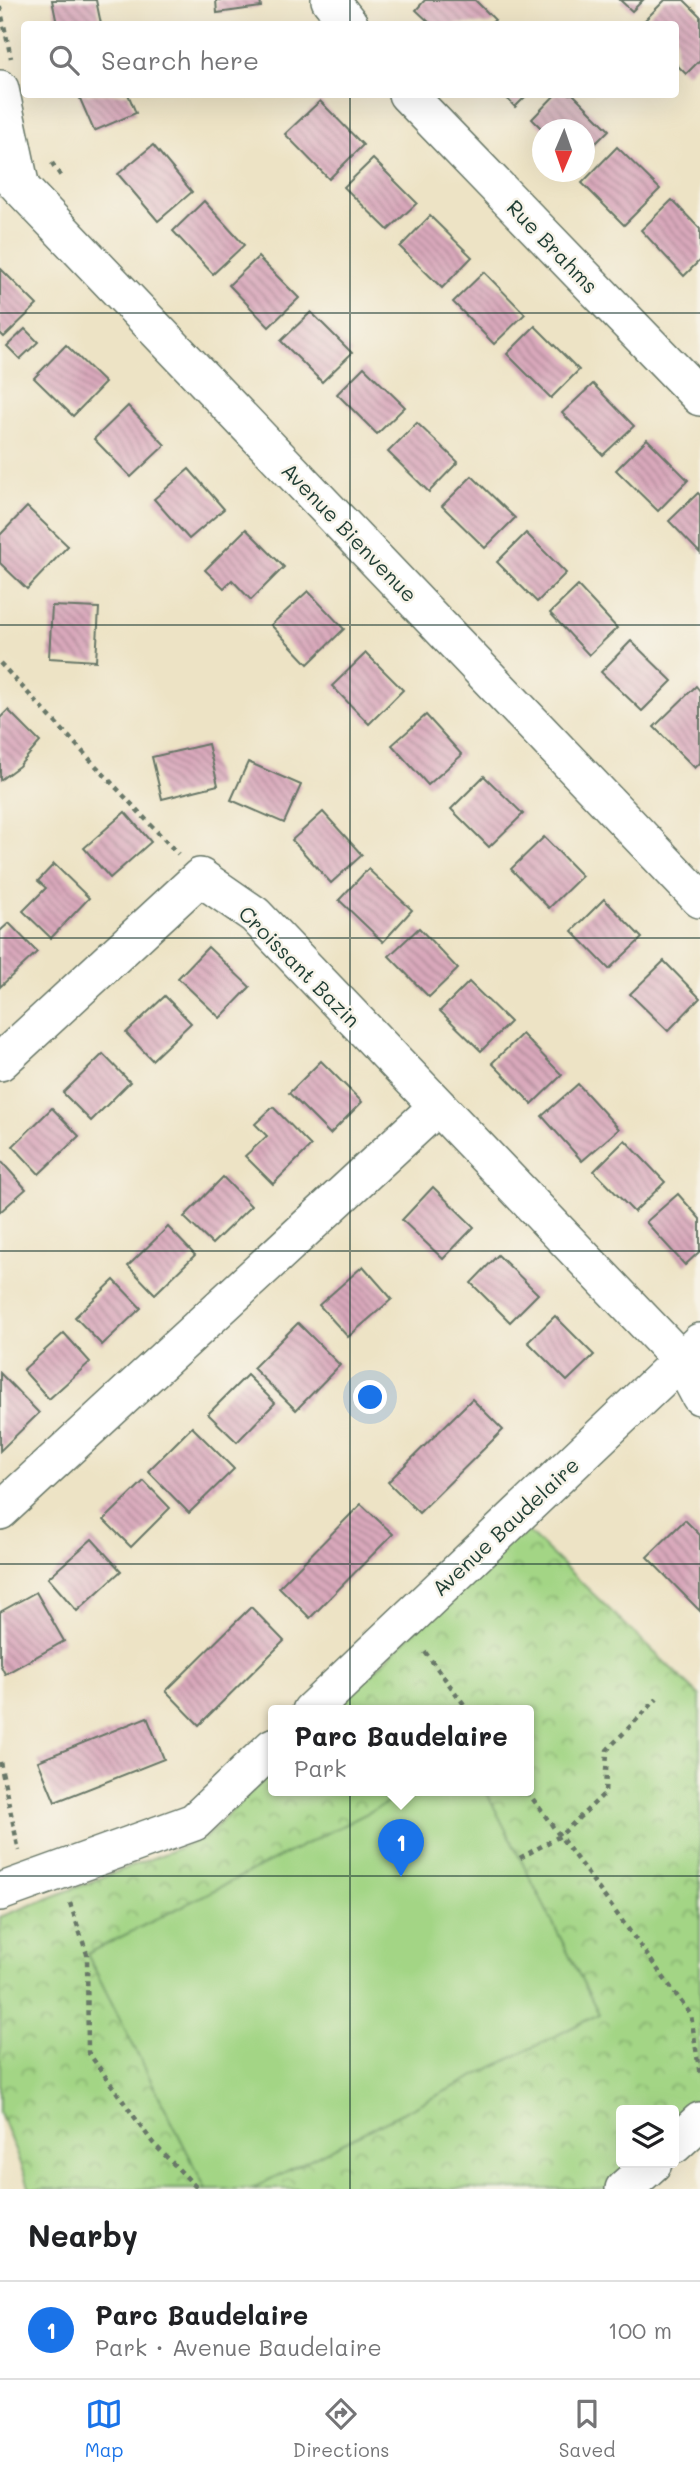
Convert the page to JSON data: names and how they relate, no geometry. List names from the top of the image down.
{
  "streets": {
    "street": [
      "Rue Brahms",
      "Avenue Bienvenue",
      "Croissant Bazin",
      "Avenue Baudelaire"
    ]
  },
  "crossings": [
    ["Croissant Bazin", "Avenue Baudelaire"]
  ],
  "north": "bottom",
  "page": {
    "search": "Search here",
    "popup": ["Parc Baudelaire", "Park"],
    "pins": "1",
    "heading": "Nearby",
    "list": [
      {
        "mark": "1",
        "name": "Parc Baudelaire",
        "note": "Park · Avenue Baudelaire",
        "value": "100 m"
      }
    ],
    "nav": ["Map", "Directions", "Saved"]
  }
}
